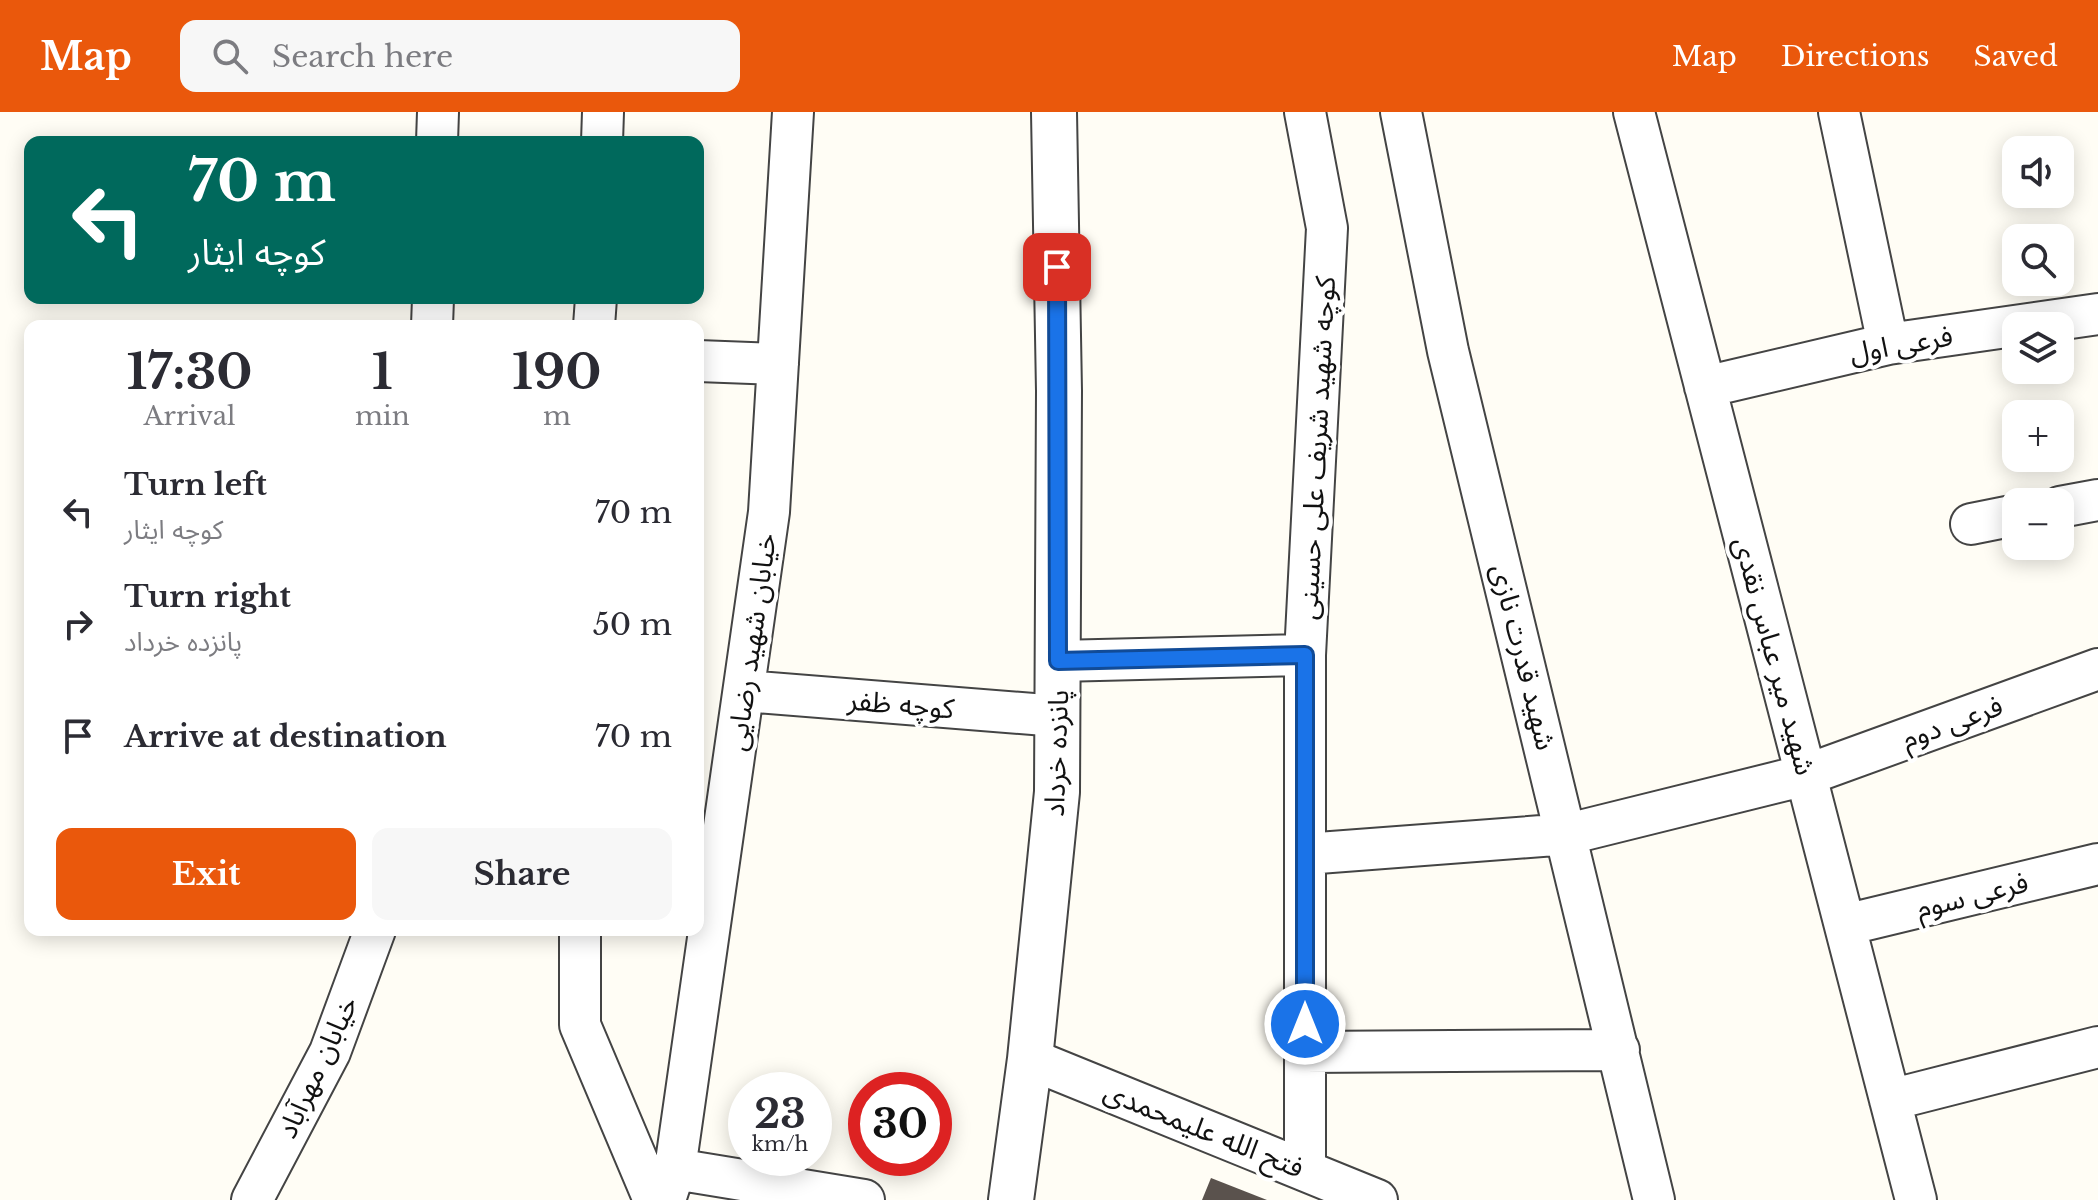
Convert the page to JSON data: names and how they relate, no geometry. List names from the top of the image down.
{
  "streets": {
    "street": [
      "فرعی اول",
      "کوچه شهید شریف علی حسینی",
      "خیابان شهید رضایی",
      "شهید میر عباس نقدی",
      "شهید قدرت نازی",
      "کوچه ظفر",
      "فرعی دوم",
      "پانزده خرداد",
      "فرعی سوم",
      "خیابان مهرآباد",
      "فتح الله علیمحمدی"
    ]
  },
  "crossings": [
    ["فرعی اول", "شهید میر عباس نقدی"],
    ["کوچه شهید شریف علی حسینی", "فرعی دوم"],
    ["کوچه شهید شریف علی حسینی", "فتح الله علیمحمدی"],
    ["خیابان شهید رضایی", "کوچه ظفر"],
    ["شهید میر عباس نقدی", "فرعی دوم"],
    ["شهید میر عباس نقدی", "فرعی سوم"],
    ["شهید قدرت نازی", "فرعی دوم"],
    ["کوچه ظفر", "پانزده خرداد"],
    ["پانزده خرداد", "فتح الله علیمحمدی"]
  ],
  "page": {
    "header": "Map",
    "search": "Search here",
    "nav": ["Map", "Directions", "Saved"],
    "map_buttons": ["+", "−"],
    "turn": ["70 m", "کوچه ایثار"],
    "eta": [
      "17:30",
      "Arrival",
      "1",
      "min",
      "190",
      "m"
    ],
    "list": [
      {
        "name": "Turn left",
        "note": "کوچه ایثار",
        "value": "70 m"
      },
      {
        "name": "Turn right",
        "note": "پانزده خرداد",
        "value": "50 m"
      },
      {
        "name": "Arrive at destination",
        "value": "70 m"
      }
    ],
    "buttons": ["Exit", "Share"],
    "speed": "23 km/h",
    "limit": "30"
  }
}
